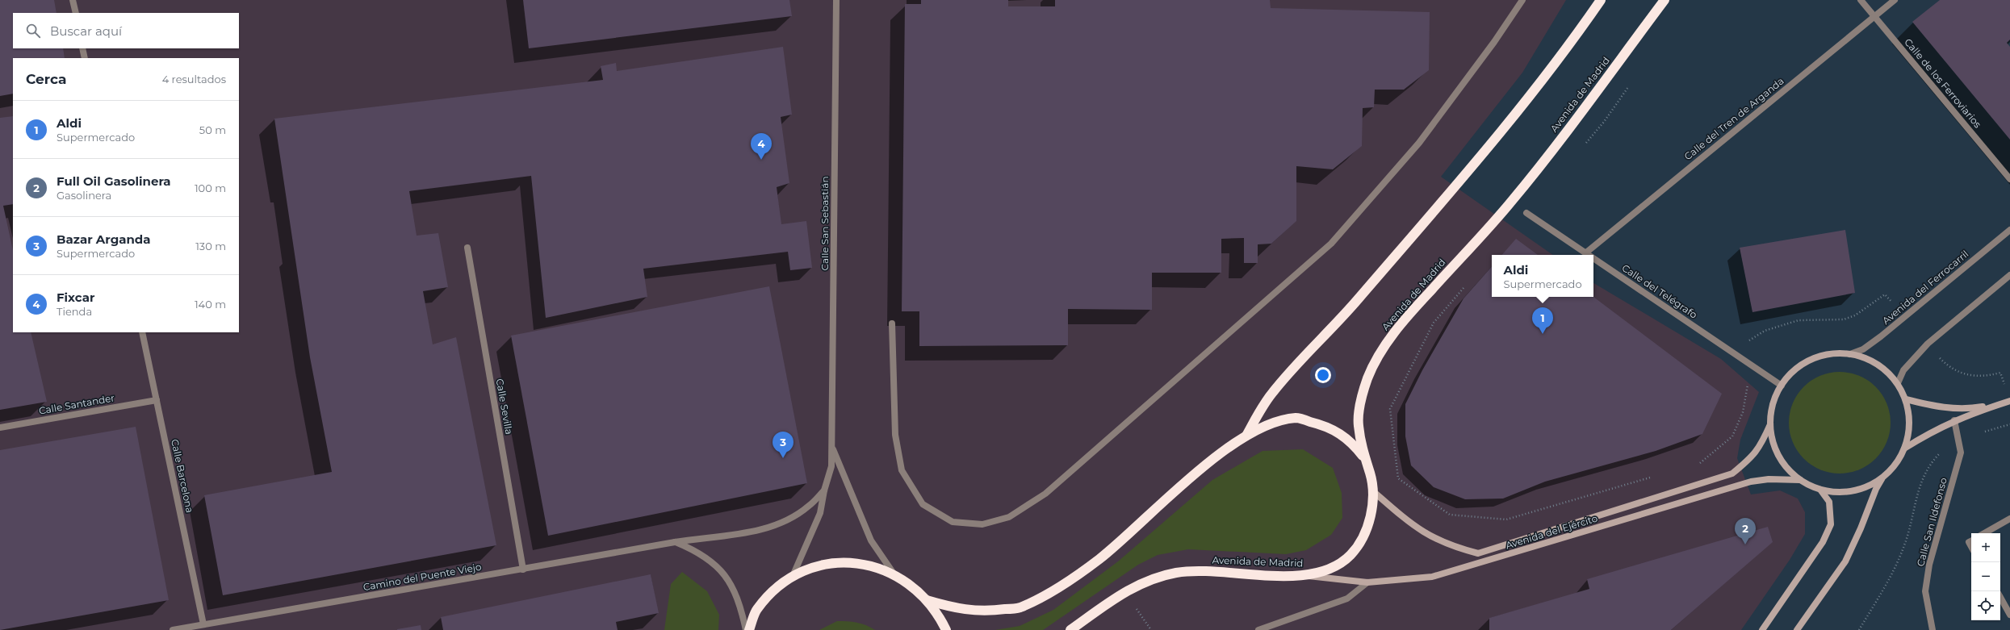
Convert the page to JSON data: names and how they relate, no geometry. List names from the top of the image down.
{
  "streets": {
    "highway": ["Avenida de Madrid"],
    "main road": ["Avenida del Ejército"],
    "street": [
      "Calle de los Ferroviarios",
      "Calle del Tren de Arganda",
      "Calle San Sebastián",
      "Avenida del Ferrocarril",
      "Calle del Telégrafo",
      "Calle Santander",
      "Calle Sevilla",
      "Calle Barcelona",
      "Calle San Ildefonso",
      "Camino del Puente Viejo"
    ]
  },
  "crossings": [
    ["Calle de los Ferroviarios", "Calle del Tren de Arganda"],
    ["Avenida de Madrid", "Avenida del Ejército"],
    ["Calle del Tren de Arganda", "Calle del Telégrafo"],
    ["Calle San Sebastián", "Camino del Puente Viejo"],
    ["Calle Santander", "Calle Barcelona"],
    ["Calle Sevilla", "Camino del Puente Viejo"],
    ["Calle Barcelona", "Camino del Puente Viejo"]
  ],
  "page": {
    "search": "Buscar aquí",
    "heading": ["Cerca", "4 resultados"],
    "list": [
      {
        "mark": "1",
        "name": "Aldi",
        "note": "Supermercado",
        "value": "50 m"
      },
      {
        "mark": "2",
        "name": "Full Oil Gasolinera",
        "note": "Gasolinera",
        "value": "100 m"
      },
      {
        "mark": "3",
        "name": "Bazar Arganda",
        "note": "Supermercado",
        "value": "130 m"
      },
      {
        "mark": "4",
        "name": "Fixcar",
        "note": "Tienda",
        "value": "140 m"
      }
    ],
    "pins": [
      "4",
      "1",
      "3",
      "2"
    ],
    "popup": ["Aldi", "Supermercado"],
    "map_buttons": ["+", "−"]
  }
}
